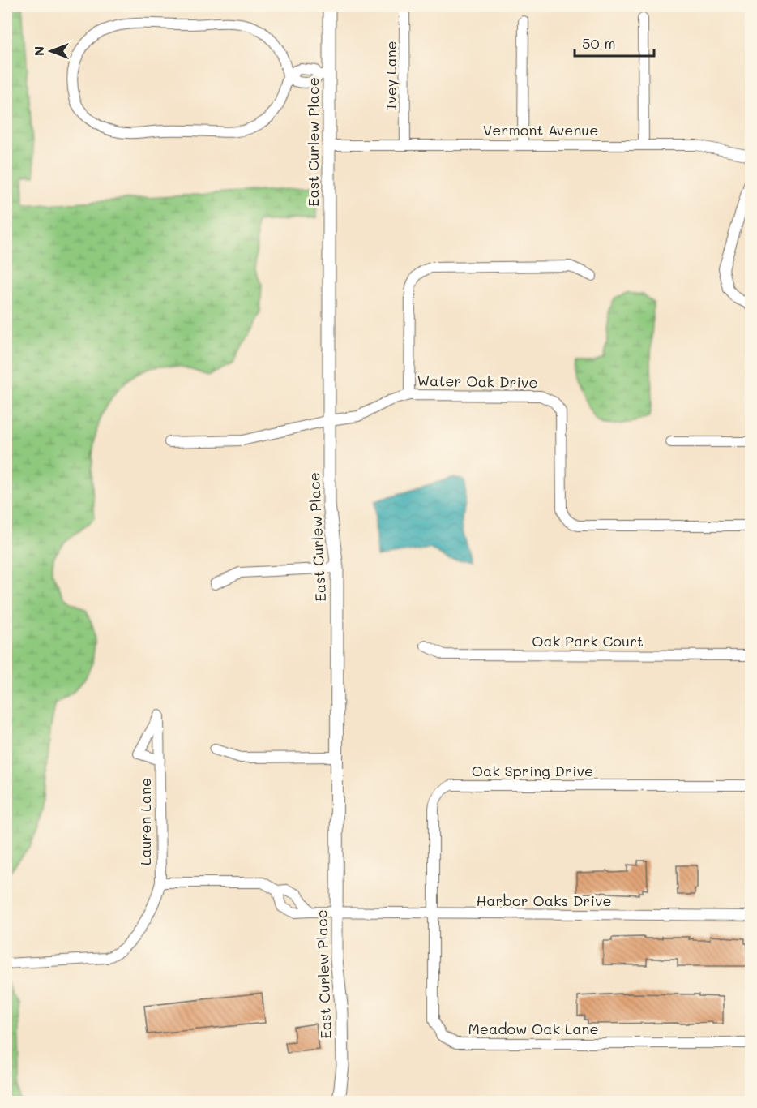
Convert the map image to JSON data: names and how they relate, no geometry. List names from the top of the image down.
{
  "streets": {
    "street": [
      "Ivey Lane",
      "Vermont Avenue",
      "East Curlew Place",
      "Water Oak Drive",
      "Oak Park Court",
      "Oak Spring Drive",
      "Lauren Lane",
      "Harbor Oaks Drive",
      "Meadow Oak Lane"
    ]
  },
  "crossings": [
    ["Ivey Lane", "Vermont Avenue"],
    ["Vermont Avenue", "East Curlew Place"],
    ["East Curlew Place", "Water Oak Drive"],
    ["East Curlew Place", "Harbor Oaks Drive"],
    ["Oak Spring Drive", "Harbor Oaks Drive"],
    ["Oak Spring Drive", "Meadow Oak Lane"],
    ["Harbor Oaks Drive", "Meadow Oak Lane"]
  ],
  "scale_bar": "50 m",
  "north": "left"
}
